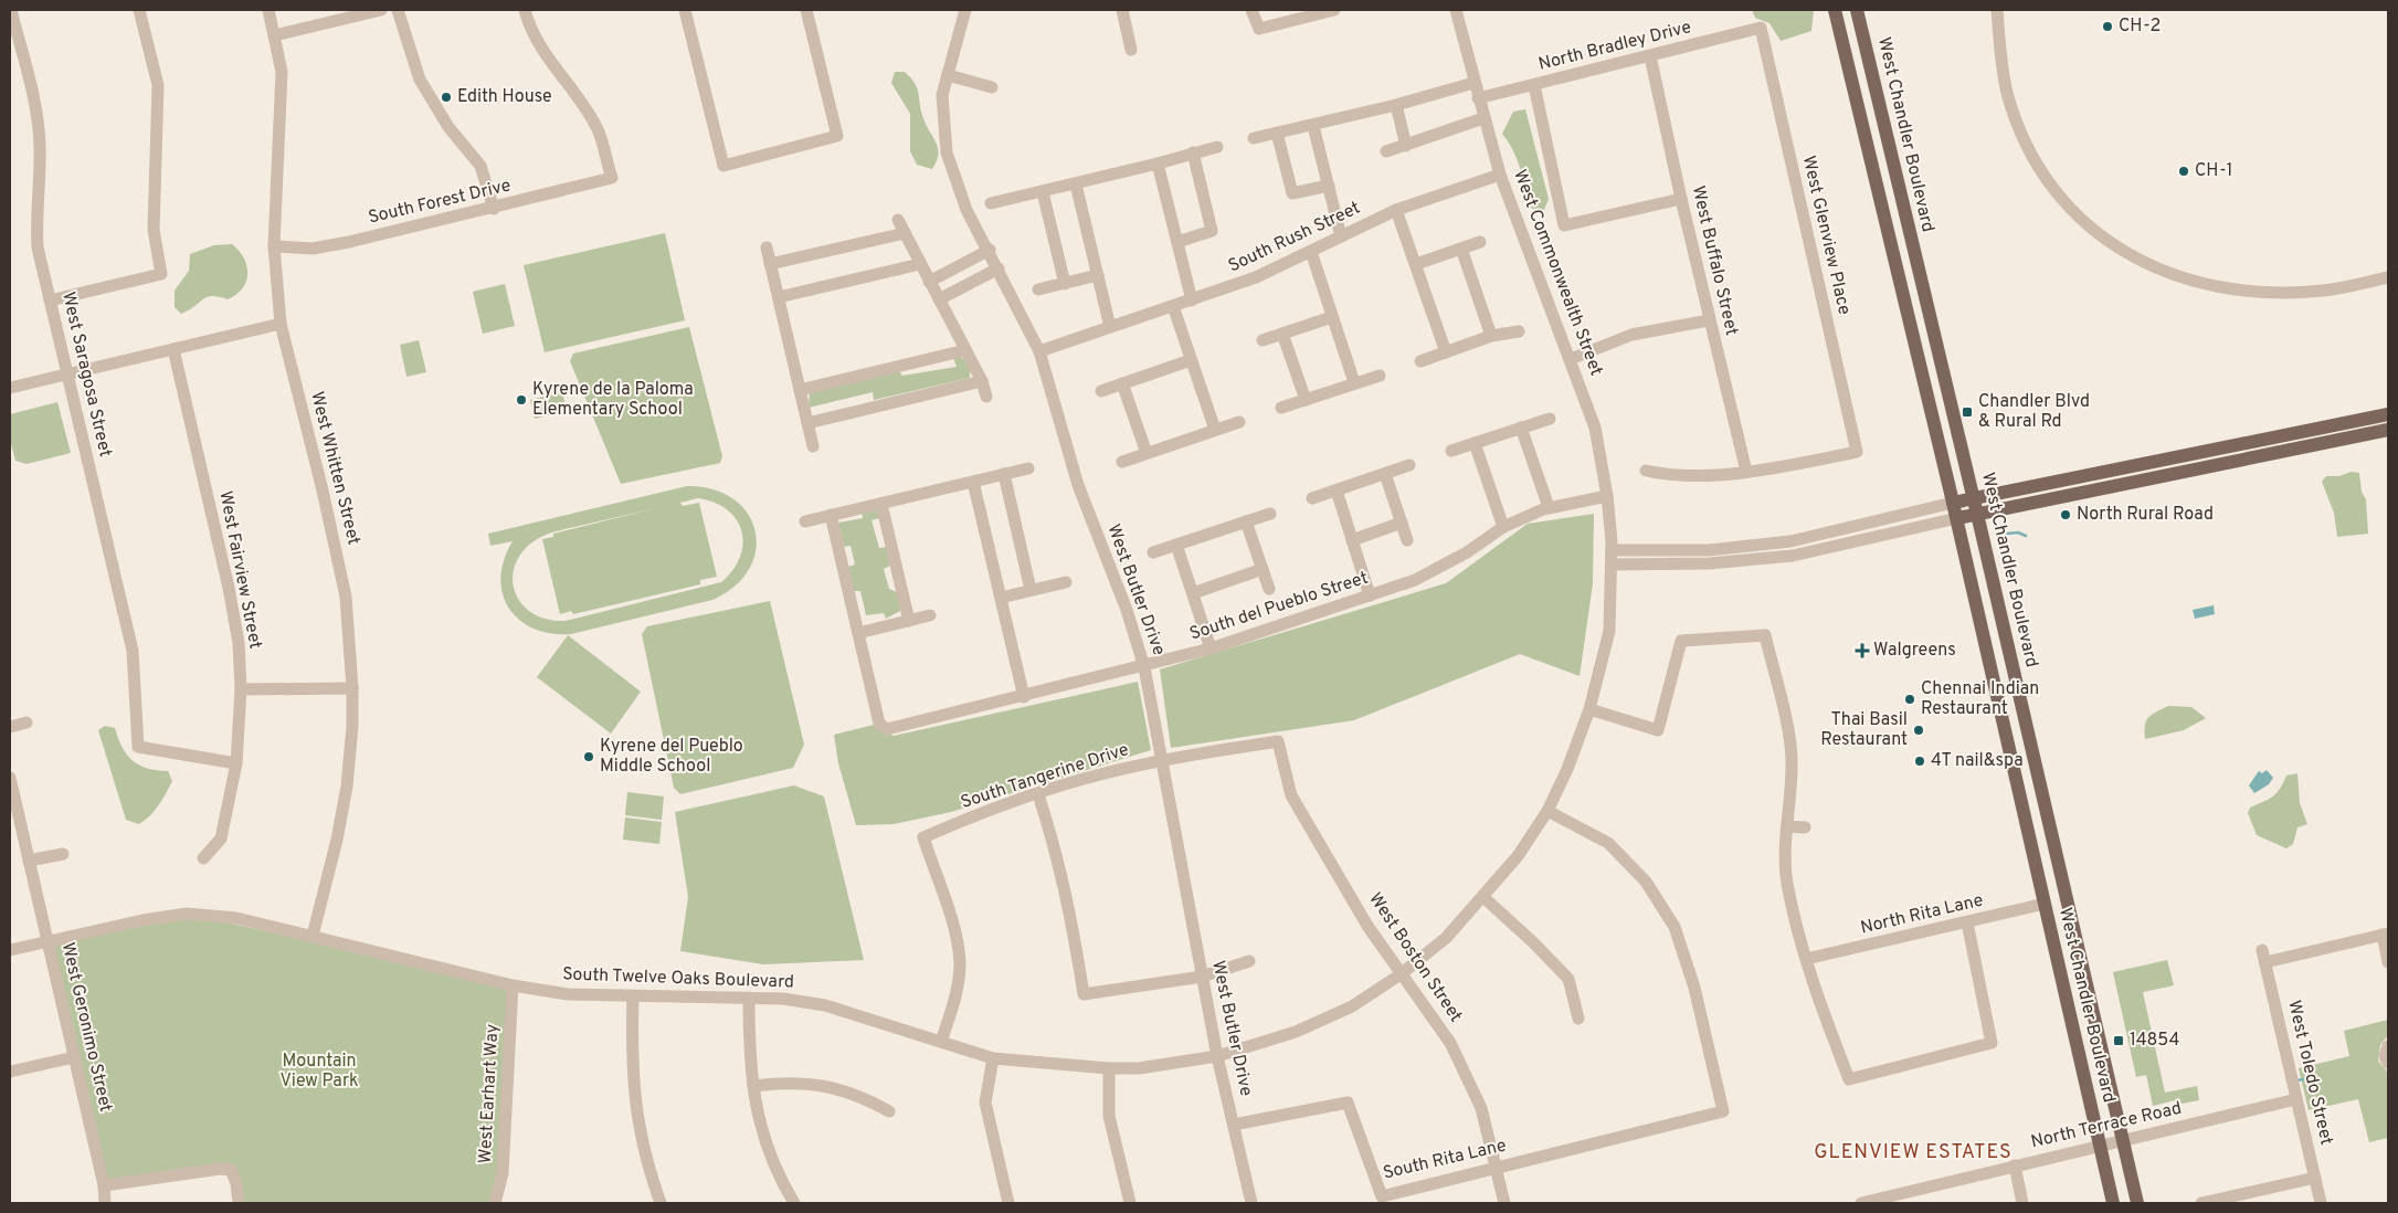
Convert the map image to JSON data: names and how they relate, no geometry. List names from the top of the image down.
{
  "streets": {
    "main road": ["West Chandler Boulevard"],
    "street": [
      "North Bradley Drive",
      "South Forest Drive",
      "West Glenview Place",
      "South Rush Street",
      "West Buffalo Street",
      "West Commonwealth Street",
      "West Saragosa Street",
      "West Whitten Street",
      "West Fairview Street",
      "West Butler Drive",
      "South del Pueblo Street",
      "South Tangerine Drive",
      "North Rita Lane",
      "West Boston Street",
      "South Twelve Oaks Boulevard",
      "West Geronimo Street",
      "West Toledo Street",
      "West Earhart Way",
      "North Terrace Road",
      "South Rita Lane"
    ]
  },
  "crossings": [
    ["North Bradley Drive", "West Glenview Place"],
    ["North Bradley Drive", "West Buffalo Street"],
    ["North Bradley Drive", "West Commonwealth Street"],
    ["West Chandler Boulevard", "North Rita Lane"],
    ["West Chandler Boulevard", "North Terrace Road"],
    ["South Forest Drive", "West Whitten Street"],
    ["West Glenview Place", "West Buffalo Street"],
    ["South Rush Street", "West Commonwealth Street"],
    ["South Rush Street", "West Butler Drive"],
    ["West Commonwealth Street", "South del Pueblo Street"],
    ["West Commonwealth Street", "South Twelve Oaks Boulevard"],
    ["West Saragosa Street", "West Fairview Street"],
    ["West Whitten Street", "South Twelve Oaks Boulevard"],
    ["West Butler Drive", "South del Pueblo Street"],
    ["West Butler Drive", "South Tangerine Drive"],
    ["West Butler Drive", "South Twelve Oaks Boulevard"],
    ["West Butler Drive", "South Rita Lane"],
    ["South Tangerine Drive", "West Boston Street"],
    ["South Tangerine Drive", "South Twelve Oaks Boulevard"],
    ["West Boston Street", "South Twelve Oaks Boulevard"],
    ["West Boston Street", "South Rita Lane"],
    ["South Twelve Oaks Boulevard", "West Geronimo Street"],
    ["South Twelve Oaks Boulevard", "West Earhart Way"],
    ["South Twelve Oaks Boulevard", "South Rita Lane"],
    ["West Toledo Street", "North Terrace Road"]
  ],
  "districts": ["GLENVIEW ESTATES"],
  "parks": ["Mountain View Park"],
  "places": {
    "other": [
      "CH-2",
      "Edith House",
      "CH-1",
      "Kyrene de la Paloma Elementary School",
      "North Rural Road",
      "Chennai Indian Restaurant",
      "Thai Basil Restaurant",
      "Kyrene del Pueblo Middle School",
      "4T nail&spa"
    ],
    "transit": ["Chandler Blvd & Rural Rd", "14854"],
    "health": ["Walgreens"]
  }
}
